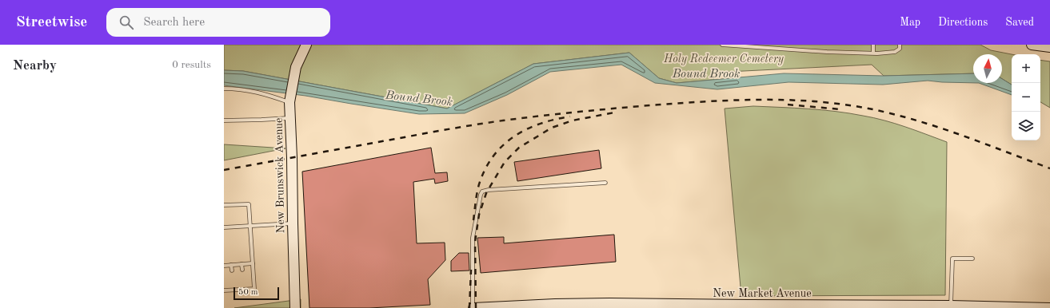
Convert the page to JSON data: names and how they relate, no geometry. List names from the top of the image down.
{
  "streets": {
    "main road": ["New Brunswick Avenue", "New Market Avenue"]
  },
  "water": ["Bound Brook"],
  "parks": ["Holy Redeemer Cemetery"],
  "scale_bar": "50 m",
  "north": "top",
  "page": {
    "header": "Streetwise",
    "search": "Search here",
    "nav": ["Map", "Directions", "Saved"],
    "heading": ["Nearby", "0 results"],
    "map_buttons": ["+", "−"],
    "scale": "50 m"
  }
}
